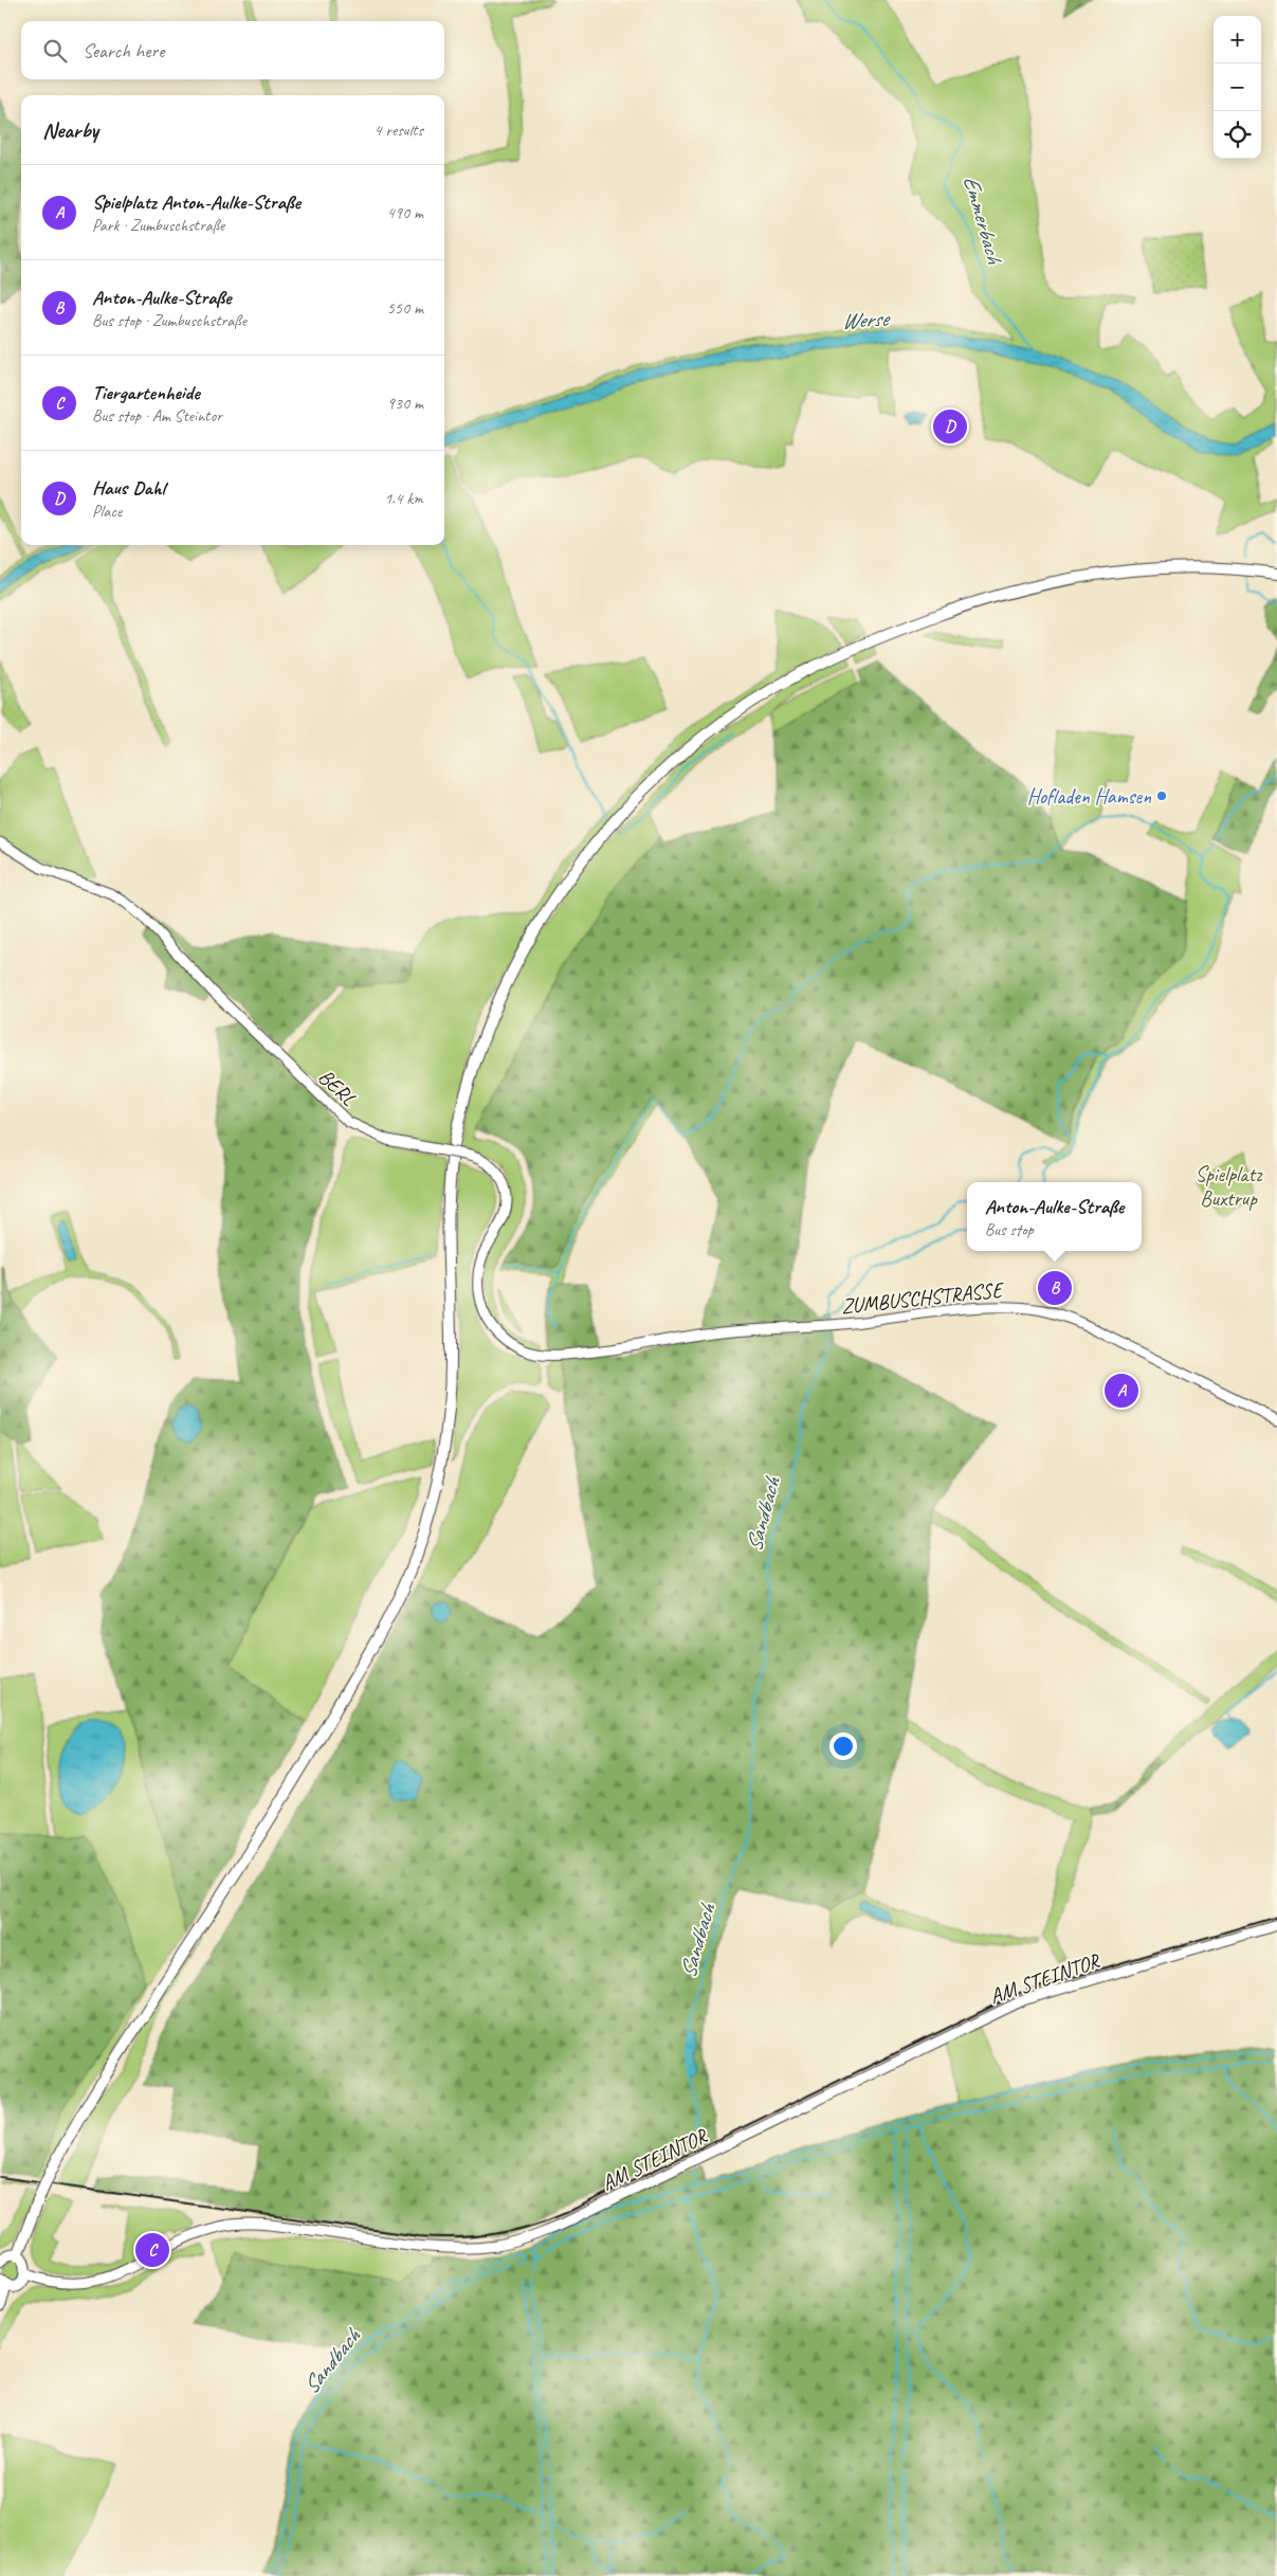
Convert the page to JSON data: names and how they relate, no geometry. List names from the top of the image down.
{
  "streets": {
    "street": ["BERL", "ZUMBUSCHSTRASSE", "AM STEINTOR"]
  },
  "crossings": [
    ["BERL", "ZUMBUSCHSTRASSE"]
  ],
  "water": ["Emmerbach", "Werse", "Sandbach"],
  "parks": ["Spielplatz Buxtrup"],
  "places": ["Hofladen Hamsen"],
  "page": {
    "map_buttons": ["+", "−"],
    "search": "Search here",
    "heading": ["Nearby", "4 results"],
    "list": [
      {
        "mark": "A",
        "name": "Spielplatz Anton-Aulke-Straße",
        "note": "Park · Zumbuschstraße",
        "value": "490 m"
      },
      {
        "mark": "B",
        "name": "Anton-Aulke-Straße",
        "note": "Bus stop · Zumbuschstraße",
        "value": "550 m"
      },
      {
        "mark": "C",
        "name": "Tiergartenheide",
        "note": "Bus stop · Am Steintor",
        "value": "930 m"
      },
      {
        "mark": "D",
        "name": "Haus Dahl",
        "note": "Place",
        "value": "1.4 km"
      }
    ],
    "pins": [
      "D",
      "B",
      "A",
      "C"
    ],
    "popup": ["Anton-Aulke-Straße", "Bus stop"]
  }
}
